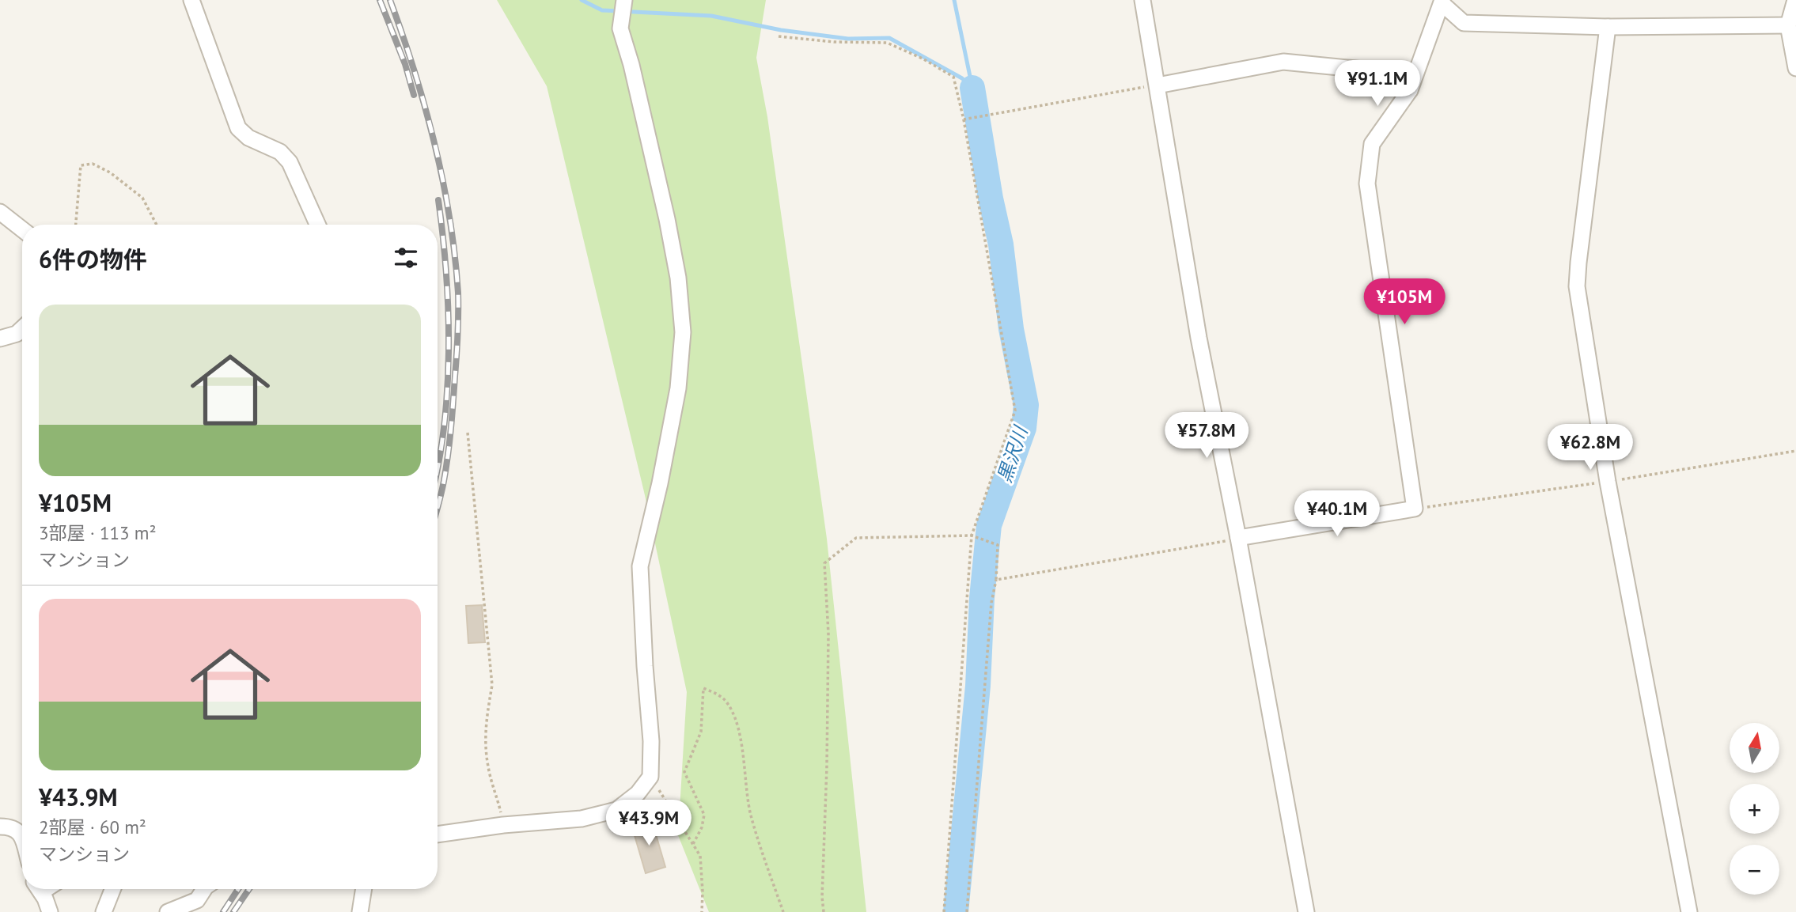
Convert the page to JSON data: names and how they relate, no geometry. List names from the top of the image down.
{
  "water": ["黒沢川"],
  "north": "top",
  "page": {
    "price": [
      "¥91.1M",
      "¥105M",
      "¥57.8M",
      "¥62.8M",
      "¥40.1M",
      "¥43.9M"
    ],
    "heading": "6件の物件",
    "list": [
      {
        "name": "¥105M",
        "note": "3部屋 · 113 m² · マンション"
      },
      {
        "name": "¥43.9M",
        "note": "2部屋 · 60 m² · マンション"
      }
    ],
    "map_buttons": ["+", "−"]
  }
}
